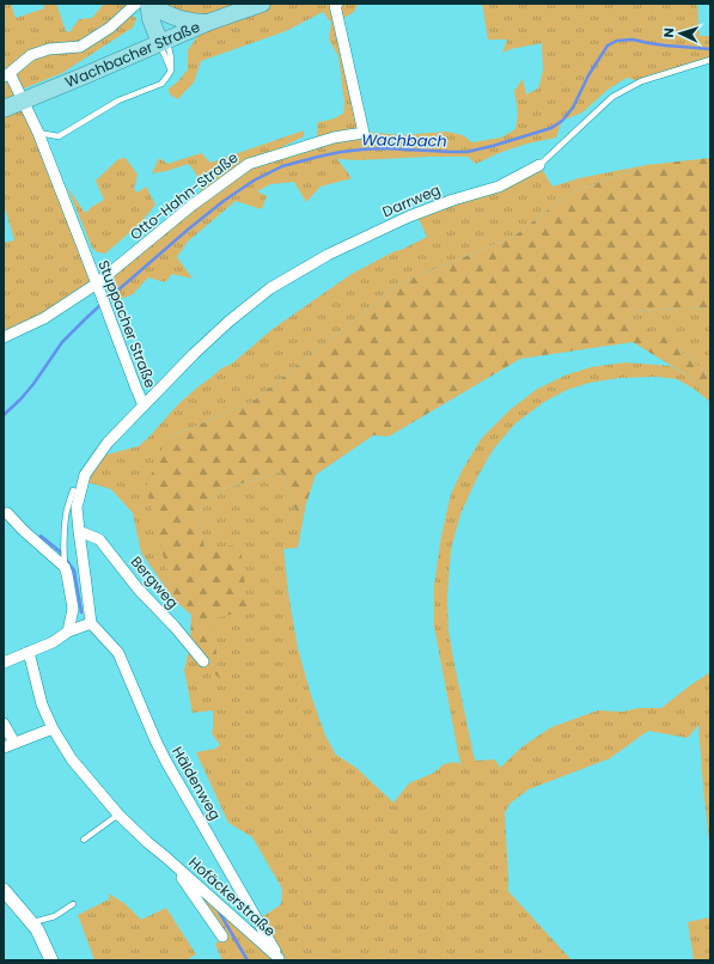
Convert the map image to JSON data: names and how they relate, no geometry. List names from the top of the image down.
{
  "streets": {
    "main road": ["Wachbacher Straße"],
    "street": [
      "Otto-Hahn-Straße",
      "Darrweg",
      "Stuppacher Straße",
      "Bergweg",
      "Häldenweg",
      "Hofäckerstraße"
    ]
  },
  "crossings": [
    ["Wachbacher Straße", "Stuppacher Straße"],
    ["Otto-Hahn-Straße", "Stuppacher Straße"],
    ["Darrweg", "Stuppacher Straße"],
    ["Stuppacher Straße", "Bergweg"],
    ["Stuppacher Straße", "Häldenweg"],
    ["Häldenweg", "Hofäckerstraße"]
  ],
  "water": ["Wachbach"],
  "north": "left"
}
